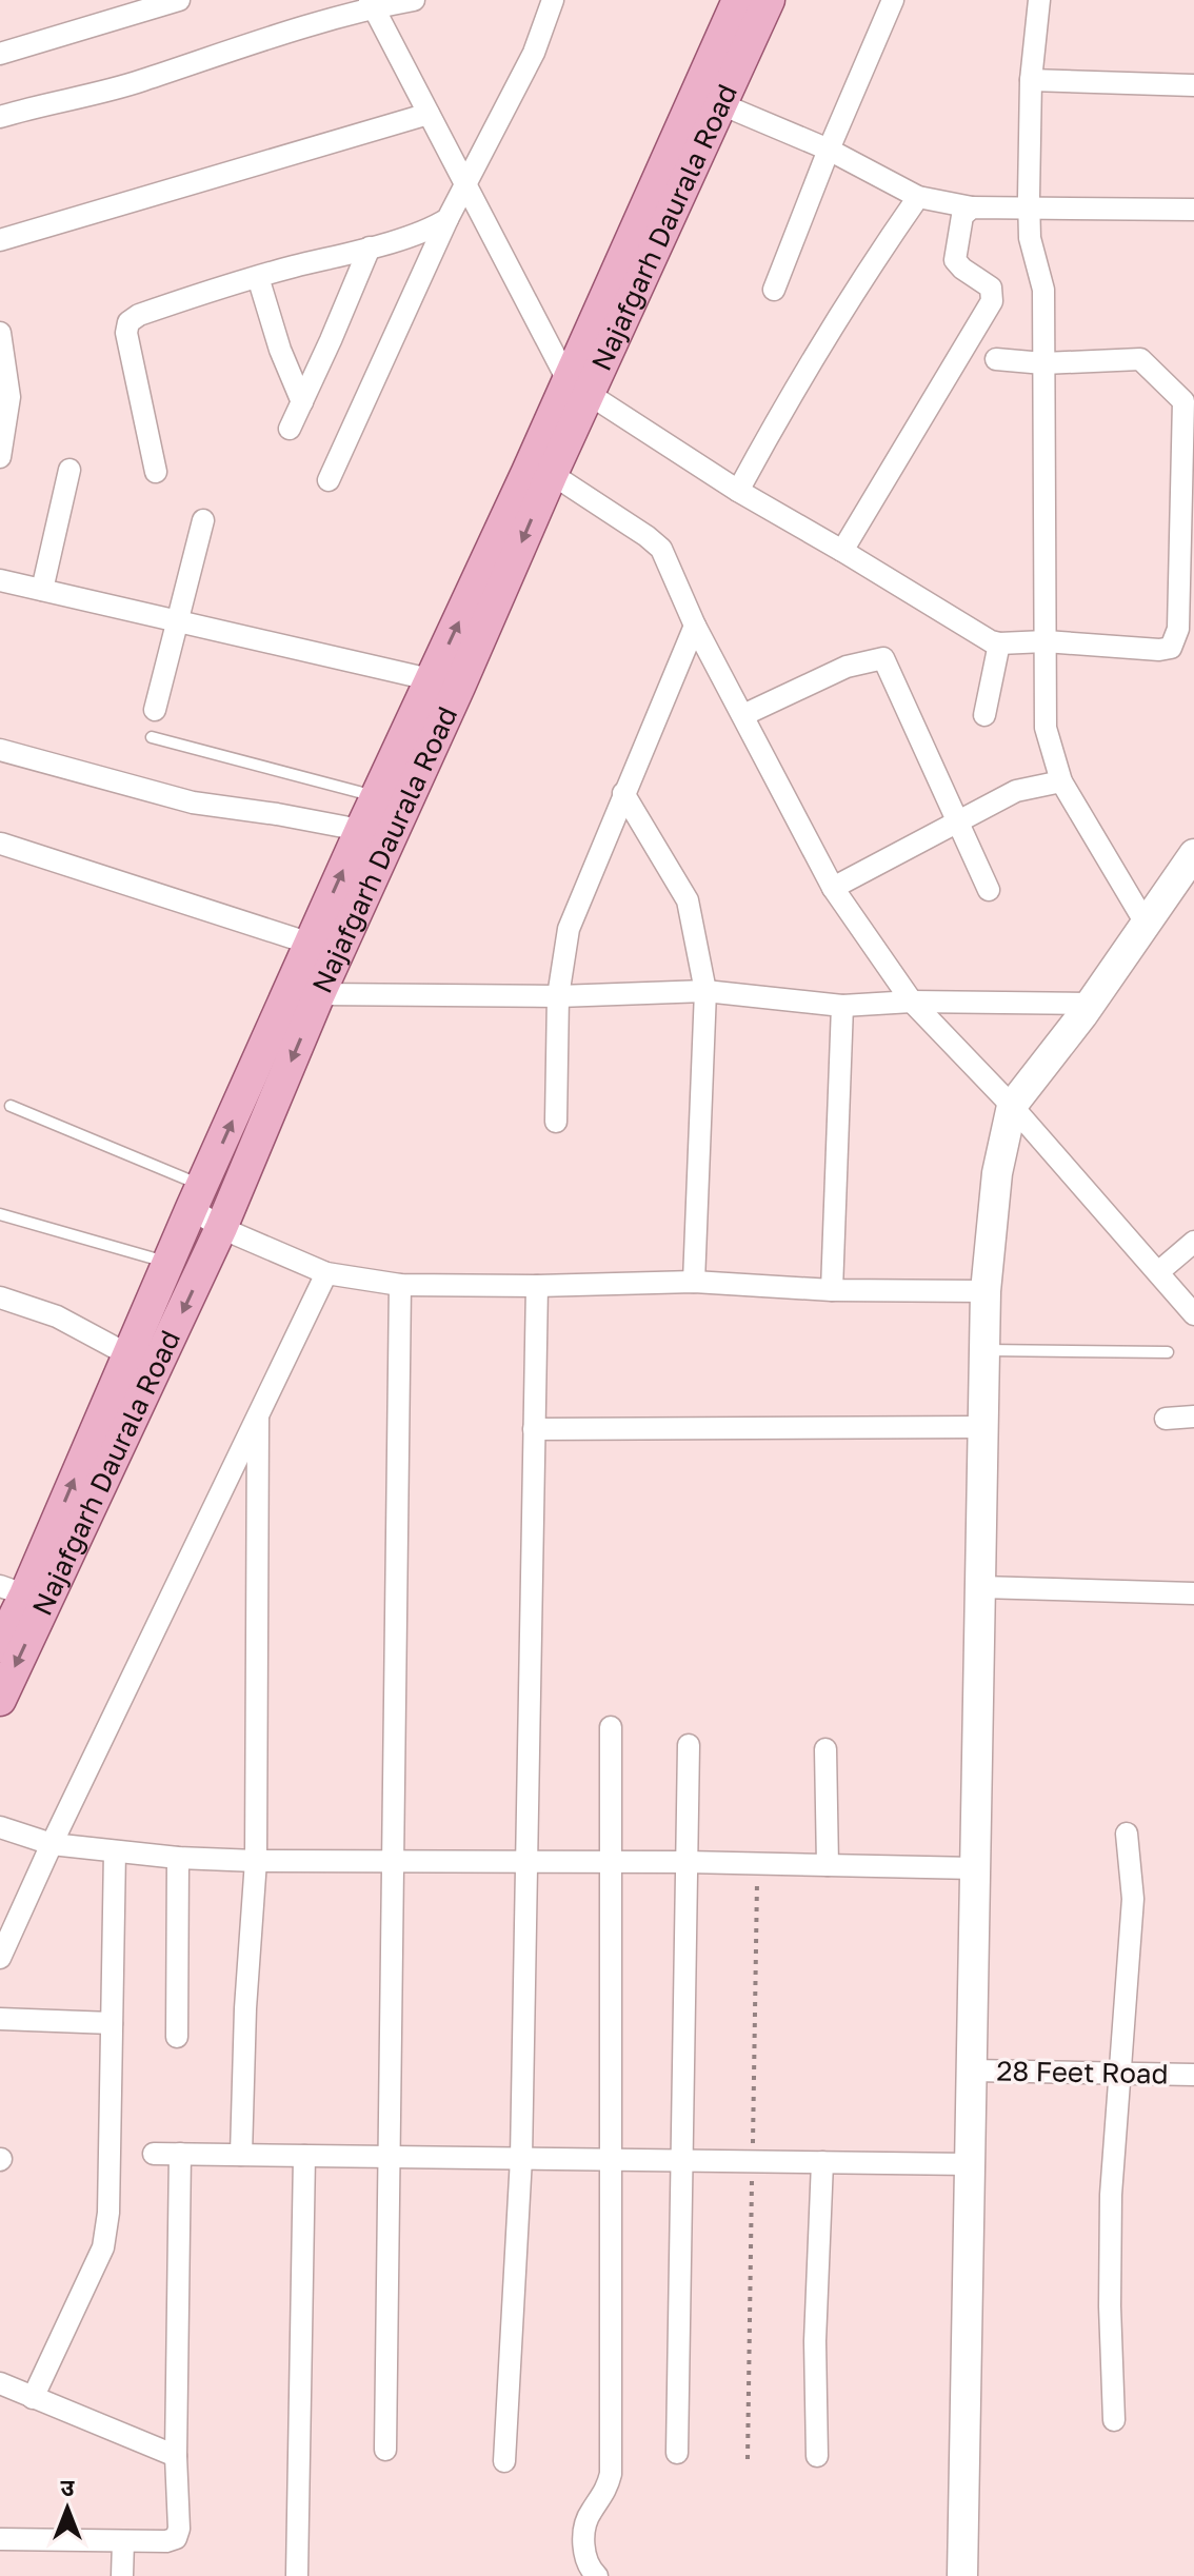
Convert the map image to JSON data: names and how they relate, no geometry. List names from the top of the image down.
{
  "streets": {
    "main road": ["Najafgarh Daurala Road"],
    "street": ["28 Feet Road"]
  },
  "north": "top"
}
